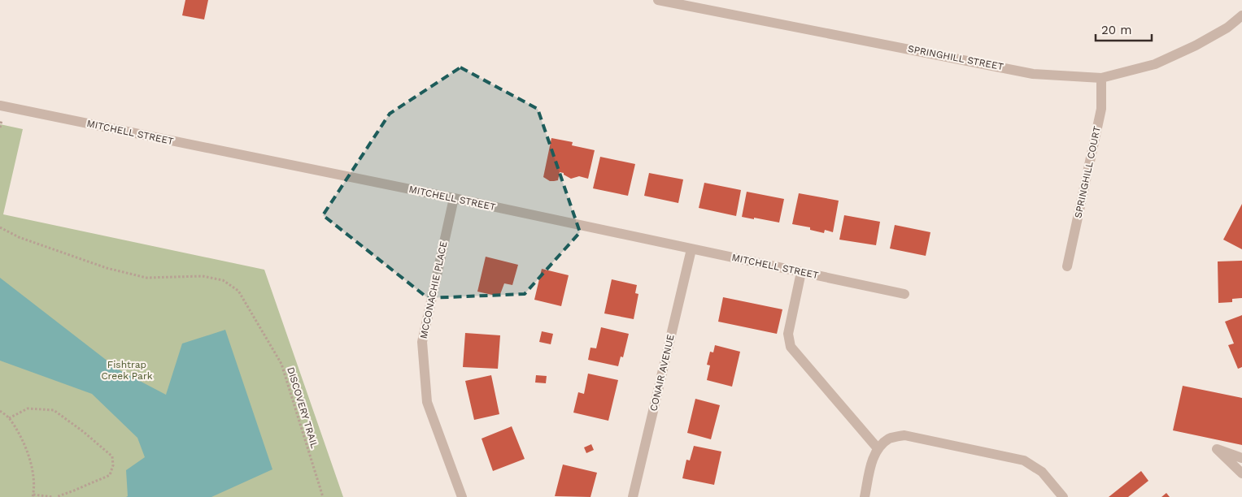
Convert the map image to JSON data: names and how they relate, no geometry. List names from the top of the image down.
{
  "streets": {
    "street": [
      "SPRINGHILL STREET",
      "MITCHELL STREET",
      "SPRINGHILL COURT",
      "MCCONACHIE PLACE",
      "CONAIR AVENUE"
    ],
    "path": ["DISCOVERY TRAIL"]
  },
  "crossings": [
    ["SPRINGHILL STREET", "SPRINGHILL COURT"],
    ["MITCHELL STREET", "MCCONACHIE PLACE"],
    ["MITCHELL STREET", "CONAIR AVENUE"]
  ],
  "parks": ["Fishtrap Creek Park"],
  "scale_bar": "20 m"
}
